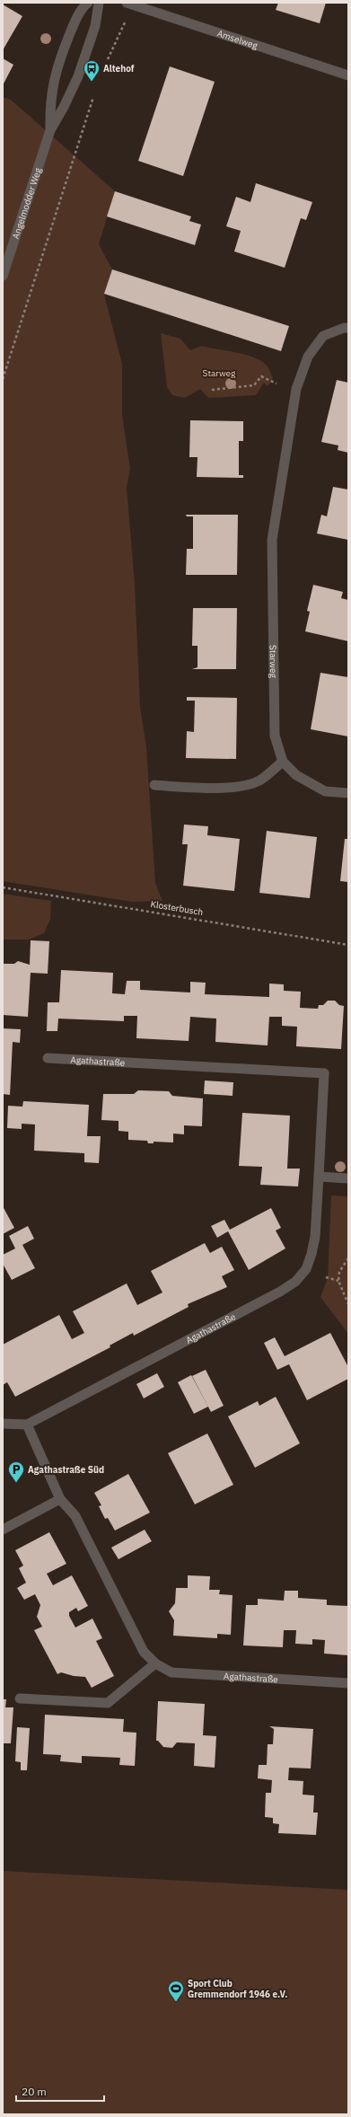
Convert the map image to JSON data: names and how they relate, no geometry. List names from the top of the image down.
{
  "streets": {
    "street": [
      "Amselweg",
      "Angelmodder Weg",
      "Starweg",
      "Agathastraße"
    ],
    "path": ["Klosterbusch"]
  },
  "parks": ["Starweg"],
  "places": {
    "bus stop": ["Altehof"],
    "parking": ["Agathastraße Süd"],
    "sports": ["Sport Club Gremmendorf 1946 e.V."]
  },
  "scale_bar": "20 m"
}
